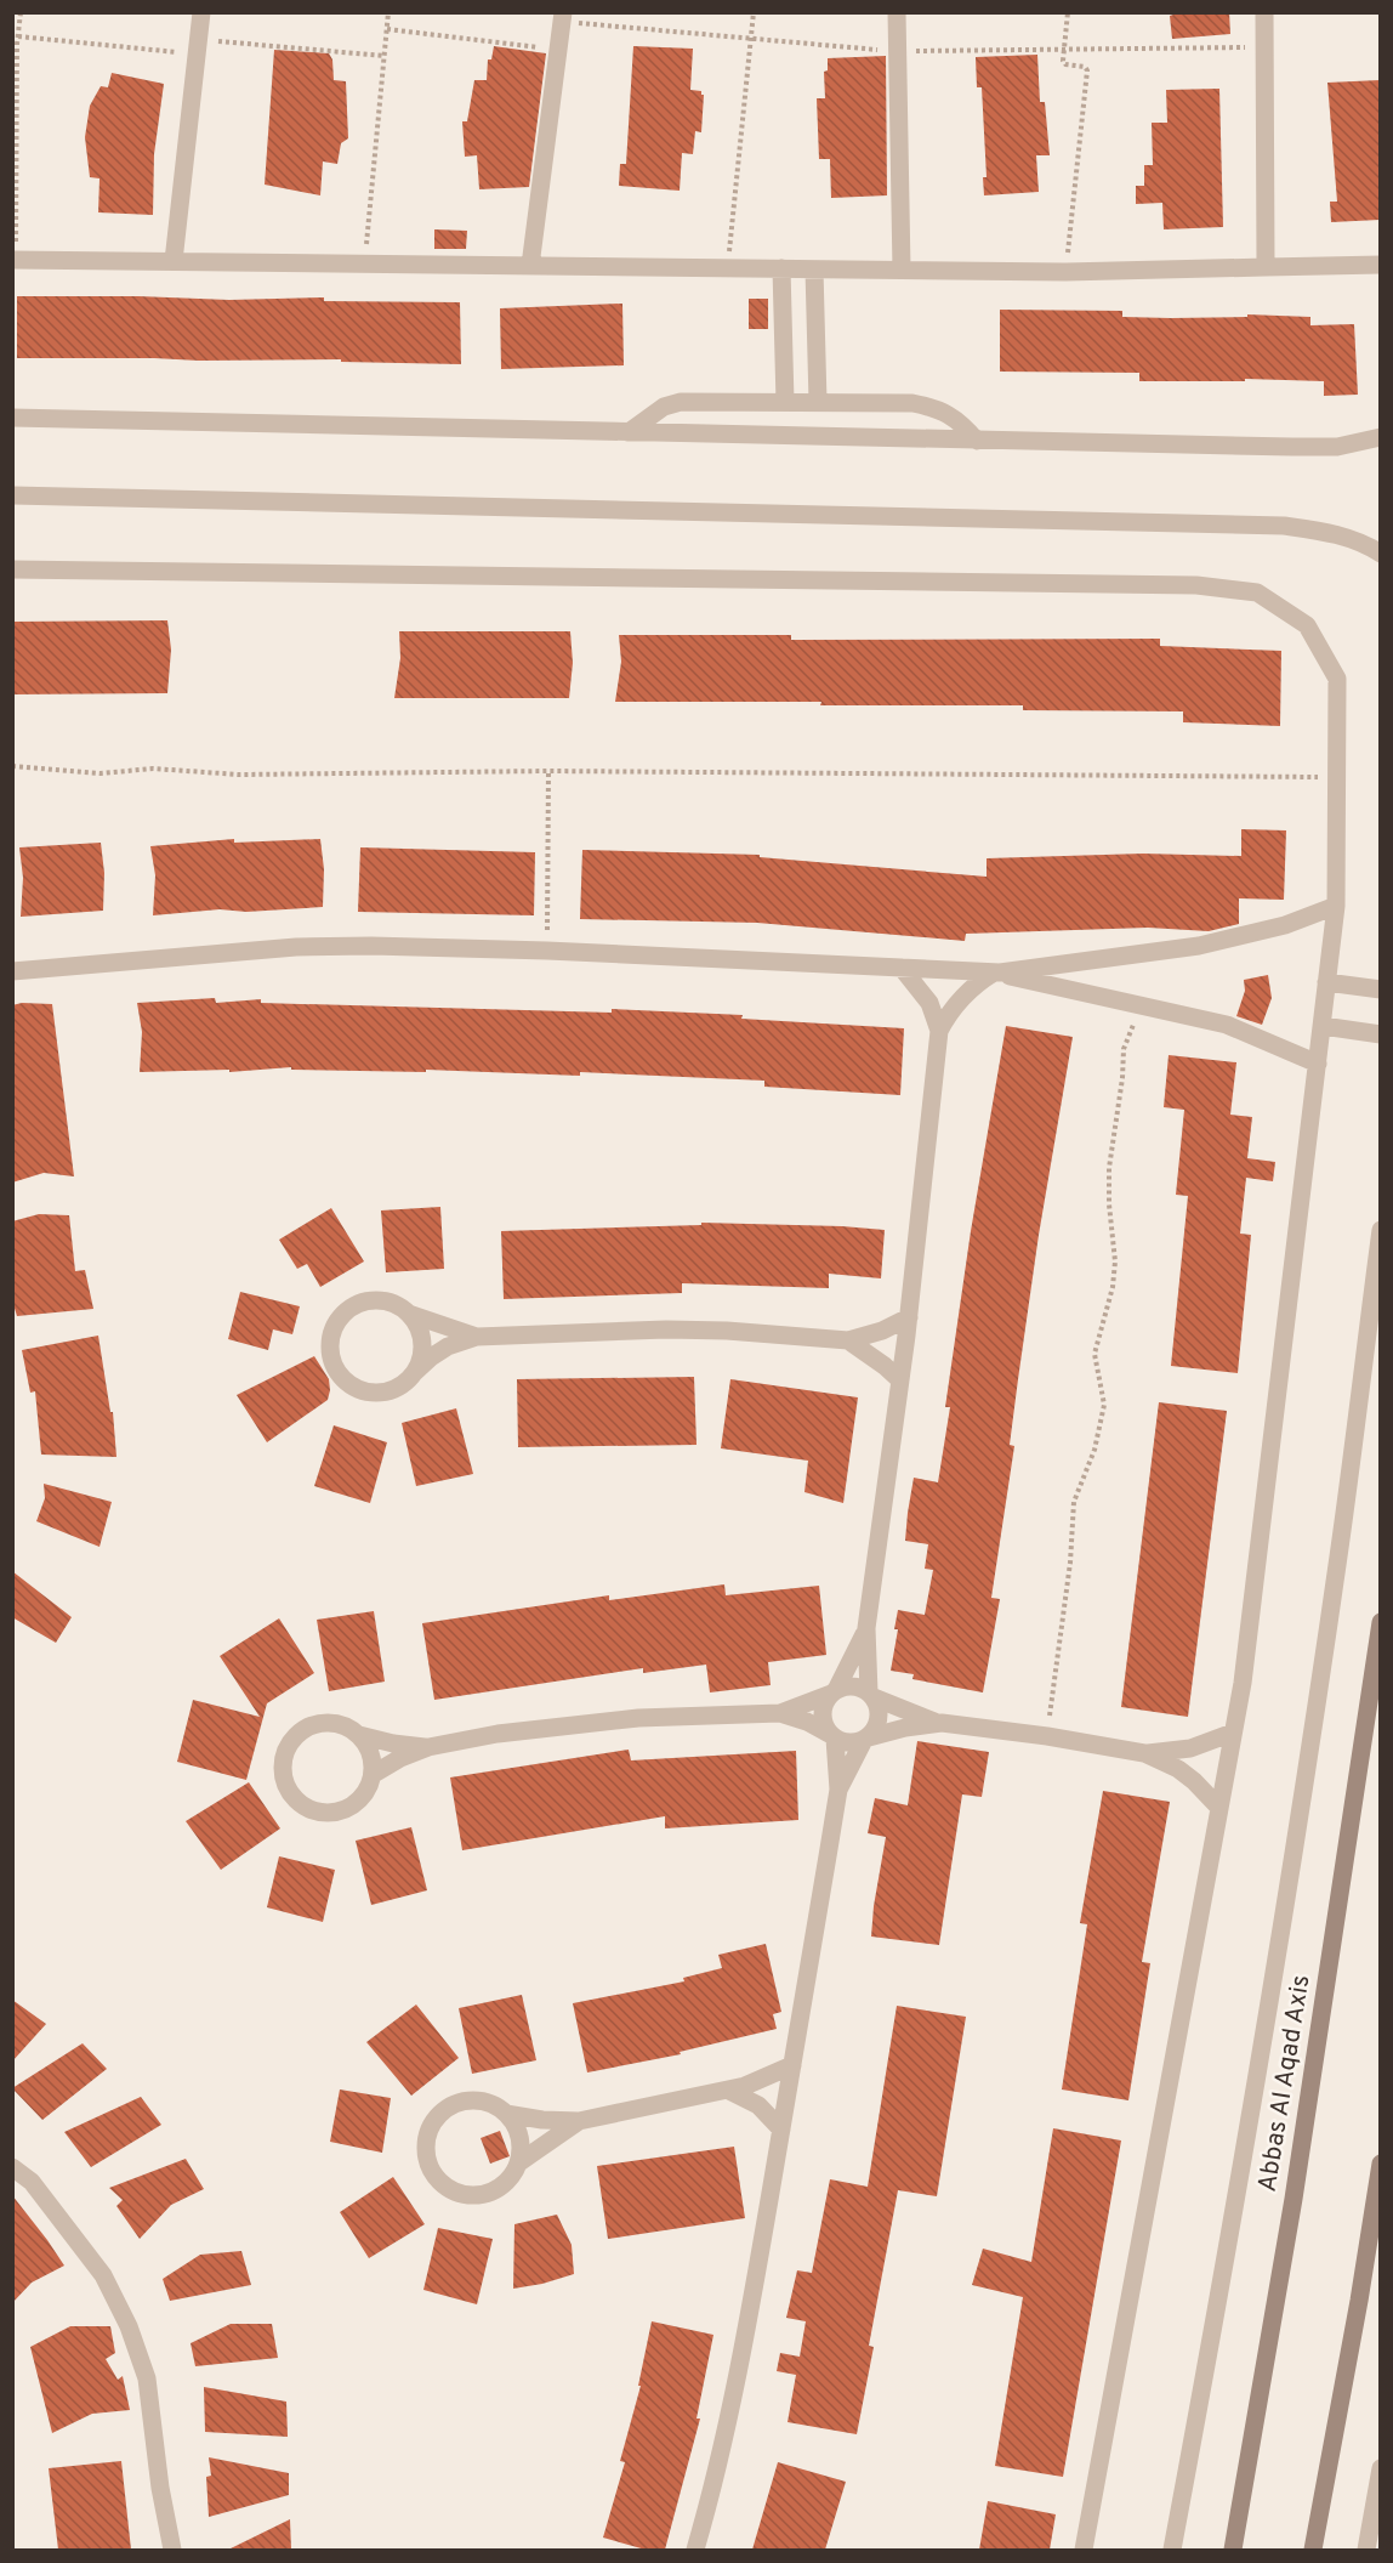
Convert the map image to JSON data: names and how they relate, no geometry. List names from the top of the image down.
{
  "streets": {
    "main road": ["Abbas Al Aqad Axis"]
  }
}
